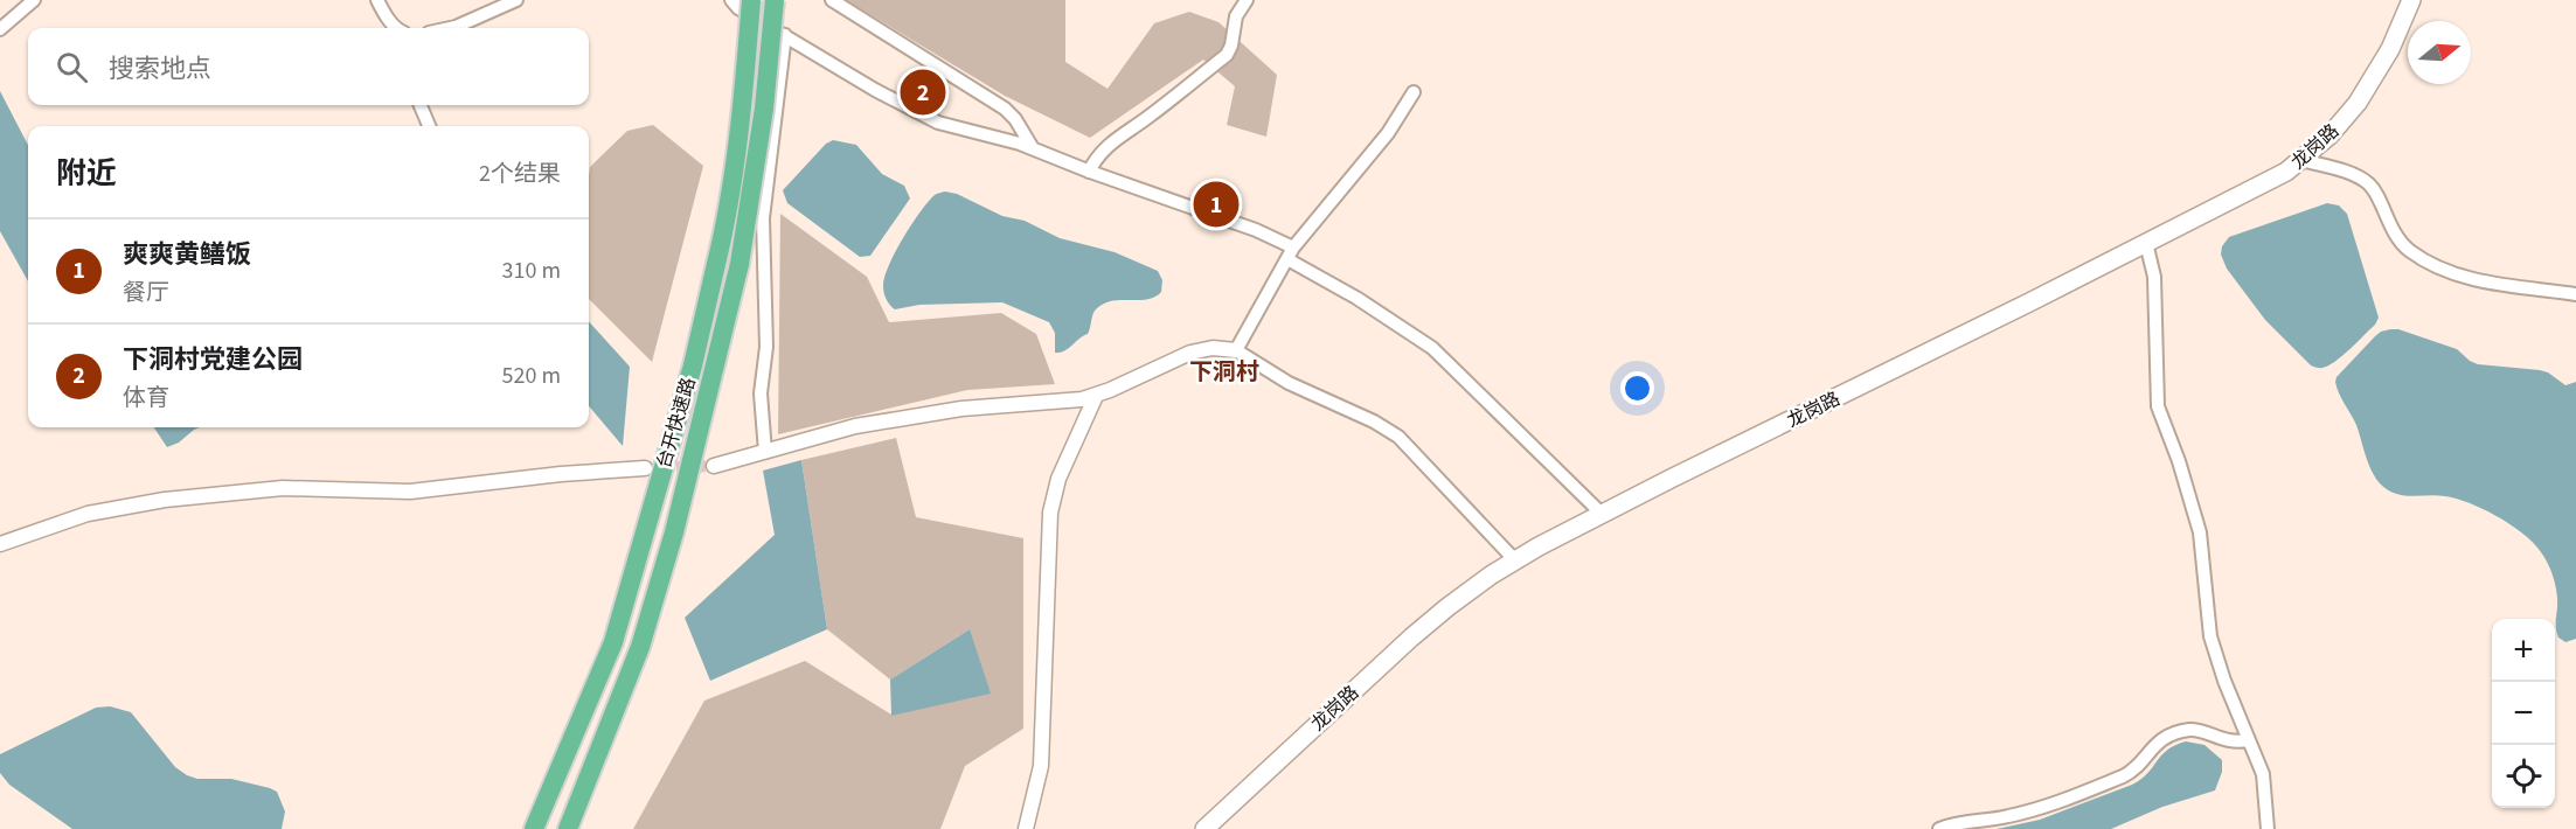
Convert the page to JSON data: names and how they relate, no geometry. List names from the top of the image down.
{
  "streets": {
    "highway": ["台开快速路"],
    "main road": ["龙岗路"]
  },
  "districts": ["下洞村"],
  "north": "right",
  "page": {
    "search": "搜索地点",
    "pins": ["2", "1"],
    "heading": ["附近", "2个结果"],
    "list": [
      {
        "mark": "1",
        "name": "爽爽黄鳝饭",
        "note": "餐厅",
        "value": "310 m"
      },
      {
        "mark": "2",
        "name": "下洞村党建公园",
        "note": "体育",
        "value": "520 m"
      }
    ],
    "map_buttons": ["+", "−"]
  }
}
